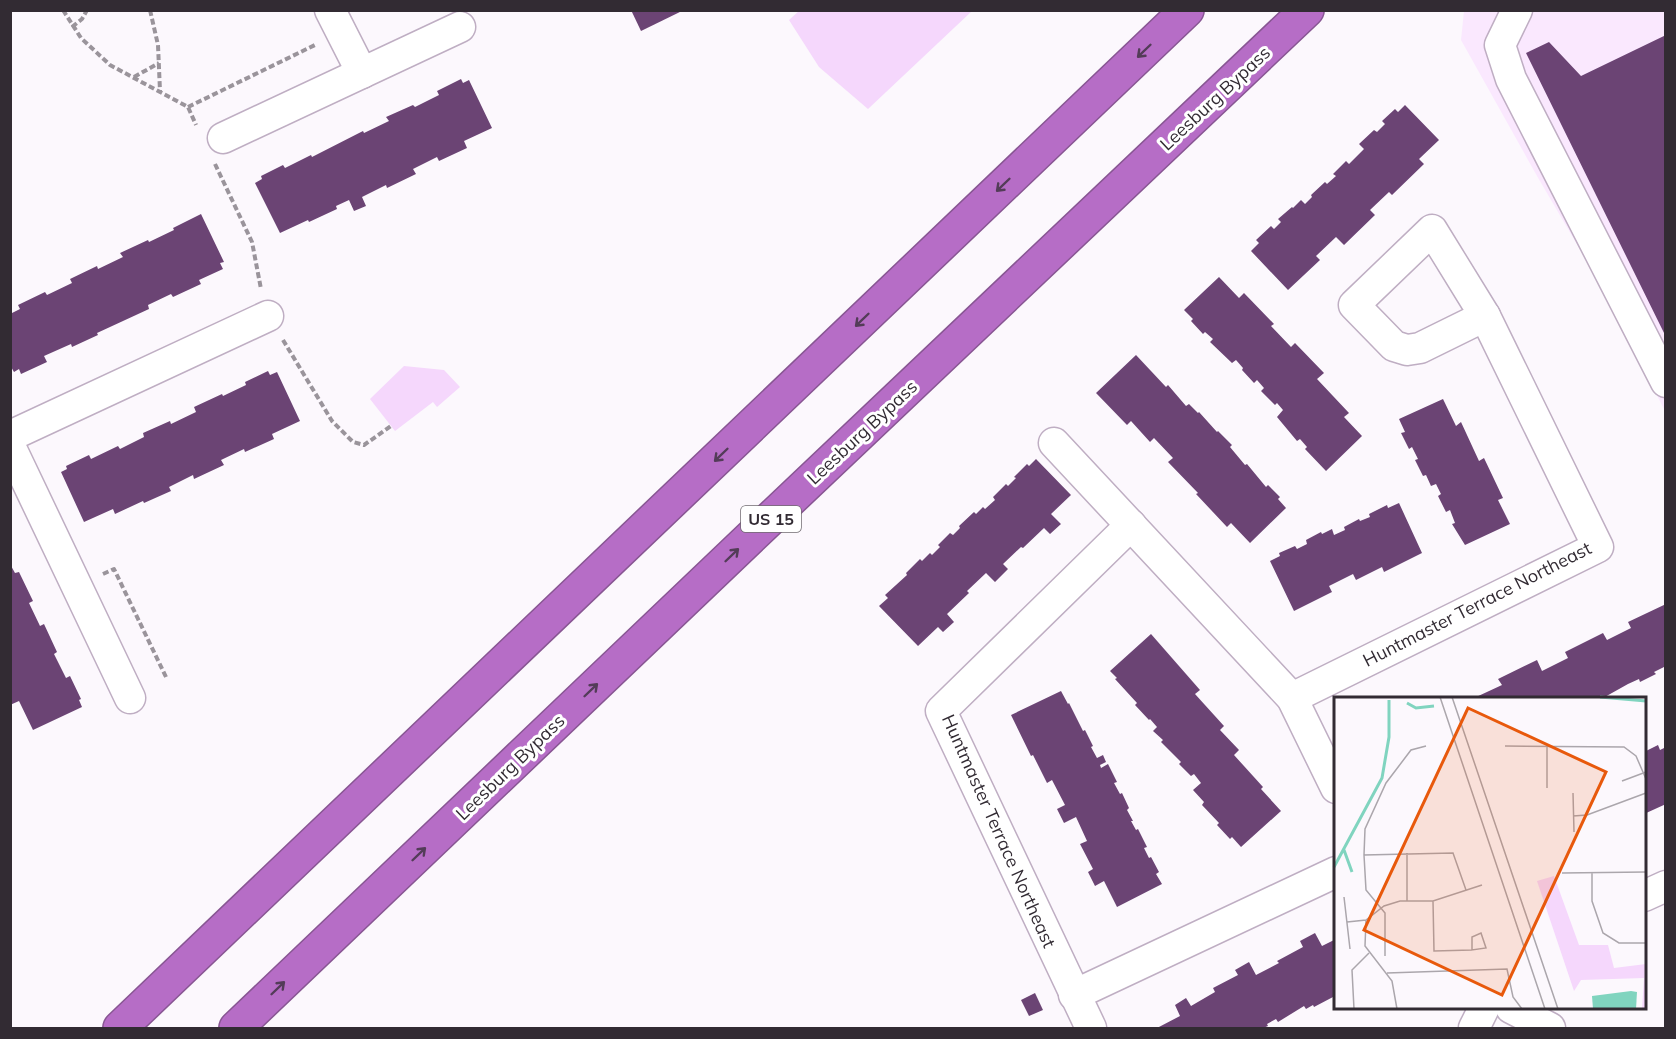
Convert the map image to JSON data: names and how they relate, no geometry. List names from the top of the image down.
{
  "streets": {
    "highway": ["Leesburg Bypass", "US 15"],
    "street": ["Huntmaster Terrace Northeast"]
  }
}
